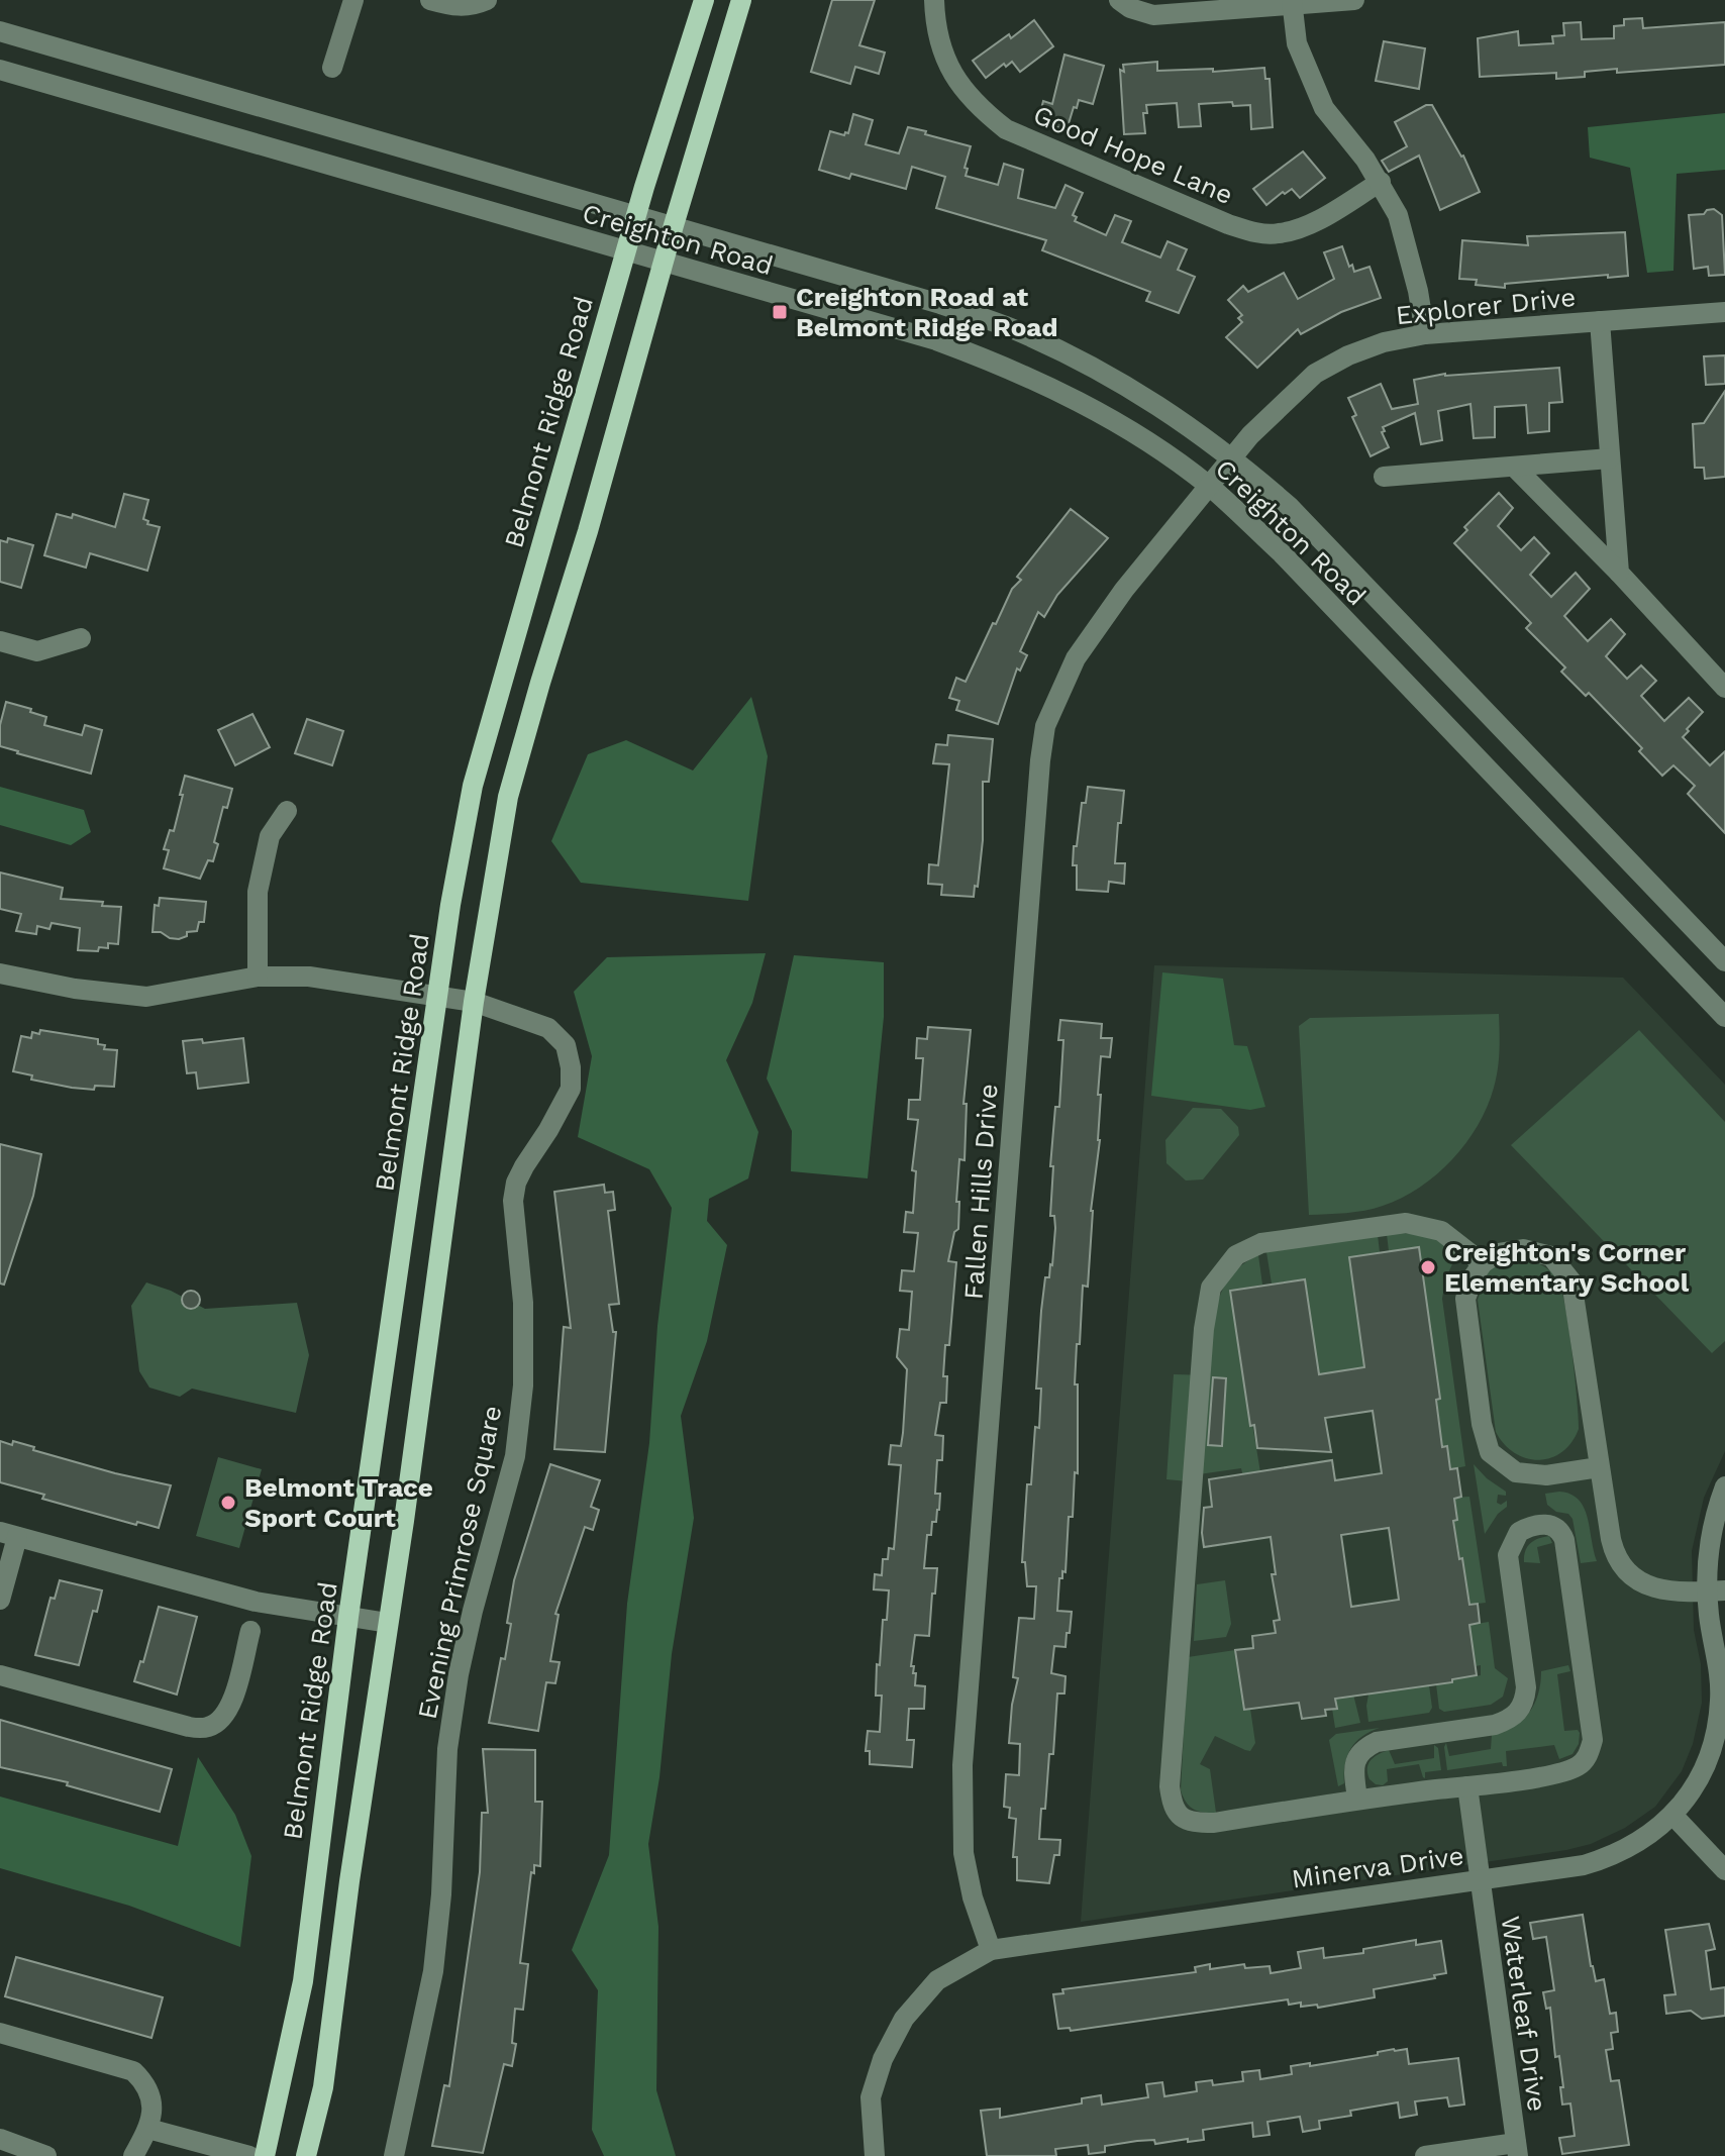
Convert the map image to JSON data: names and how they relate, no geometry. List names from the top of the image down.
{
  "streets": {
    "main road": ["Belmont Ridge Road"],
    "street": [
      "Good Hope Lane",
      "Creighton Road",
      "Explorer Drive",
      "Fallen Hills Drive",
      "Evening Primrose Square",
      "Minerva Drive",
      "Waterleaf Drive"
    ]
  },
  "crossings": [
    ["Creighton Road", "Explorer Drive"],
    ["Creighton Road", "Belmont Ridge Road"],
    ["Creighton Road", "Fallen Hills Drive"],
    ["Explorer Drive", "Fallen Hills Drive"],
    ["Belmont Ridge Road", "Evening Primrose Square"],
    ["Fallen Hills Drive", "Minerva Drive"],
    ["Minerva Drive", "Waterleaf Drive"]
  ],
  "places": {
    "transit": ["Creighton Road at Belmont Ridge Road"],
    "other": ["Creighton's Corner Elementary School", "Belmont Trace Sport Court"]
  }
}
